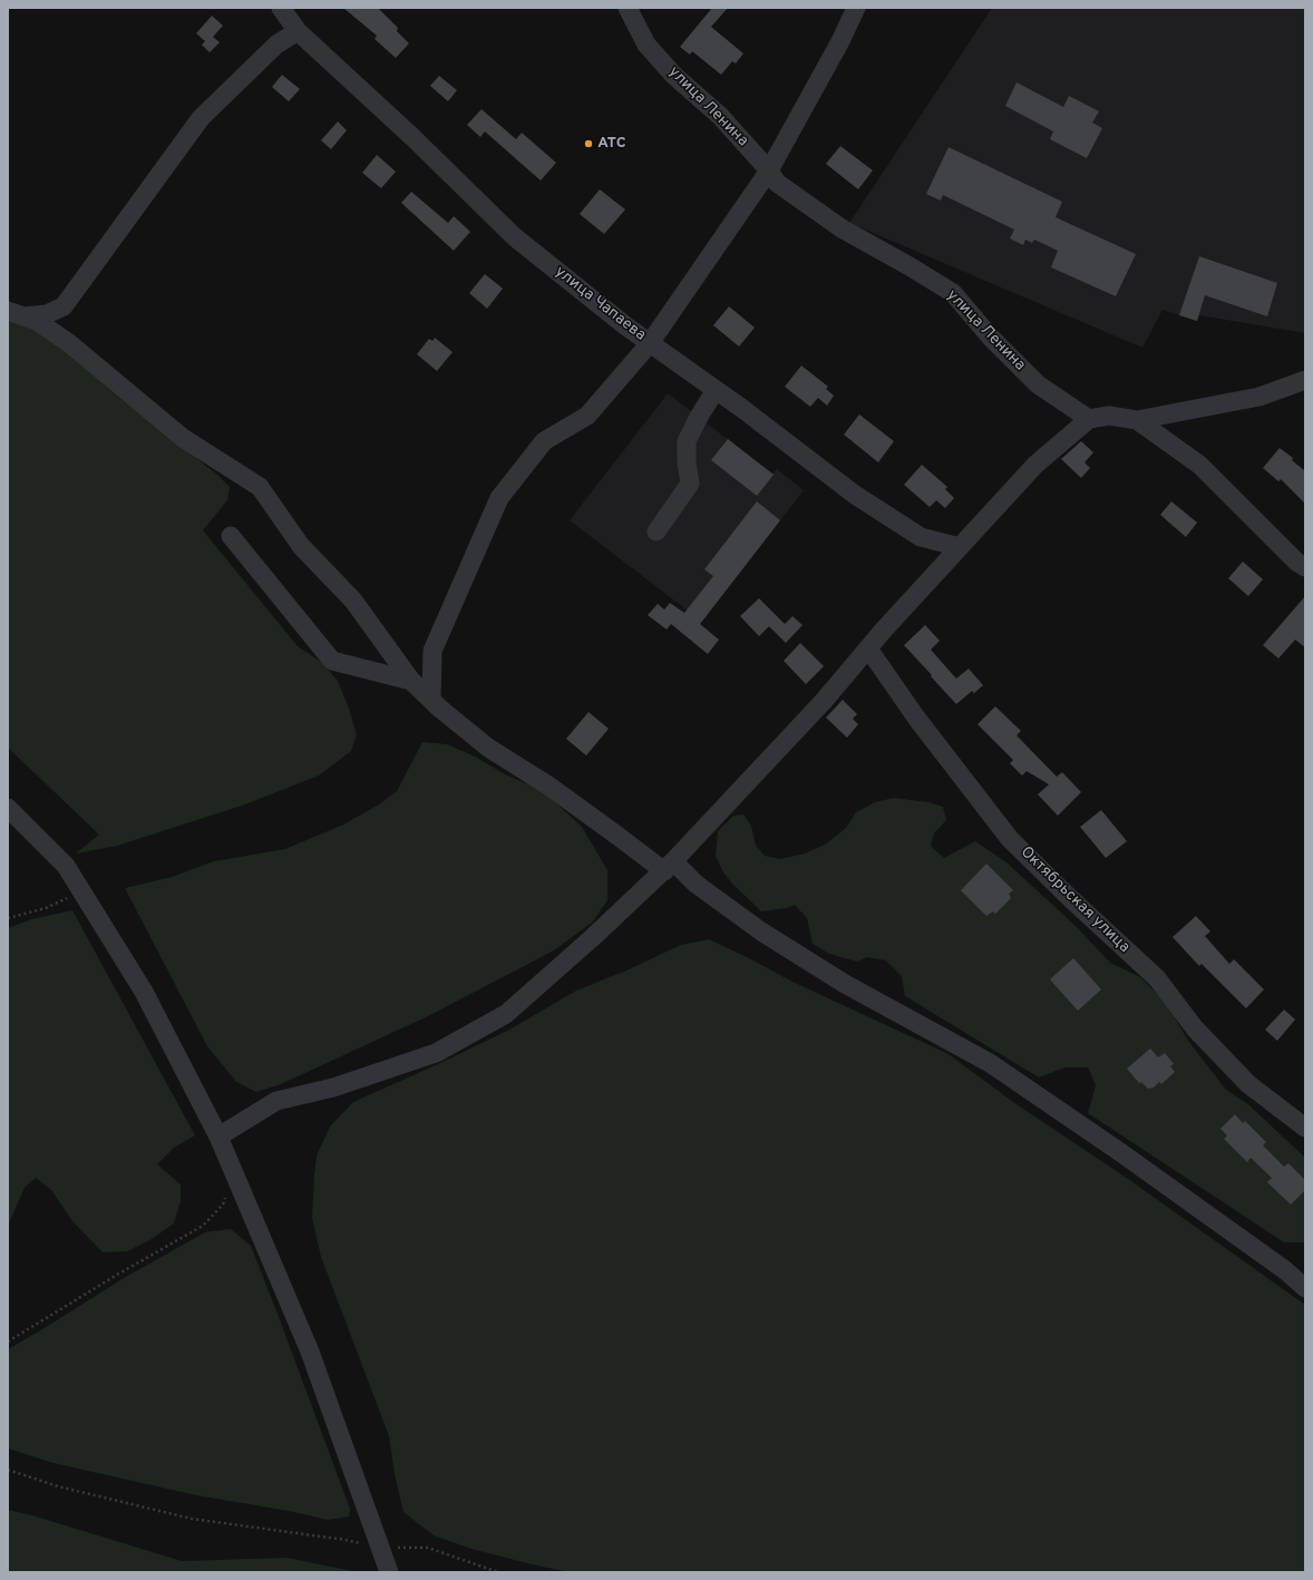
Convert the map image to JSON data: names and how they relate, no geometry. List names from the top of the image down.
{
  "streets": {
    "street": ["улица Ленина", "улица Чапаева", "Октябрьская улица"]
  },
  "places": ["АТС"]
}
